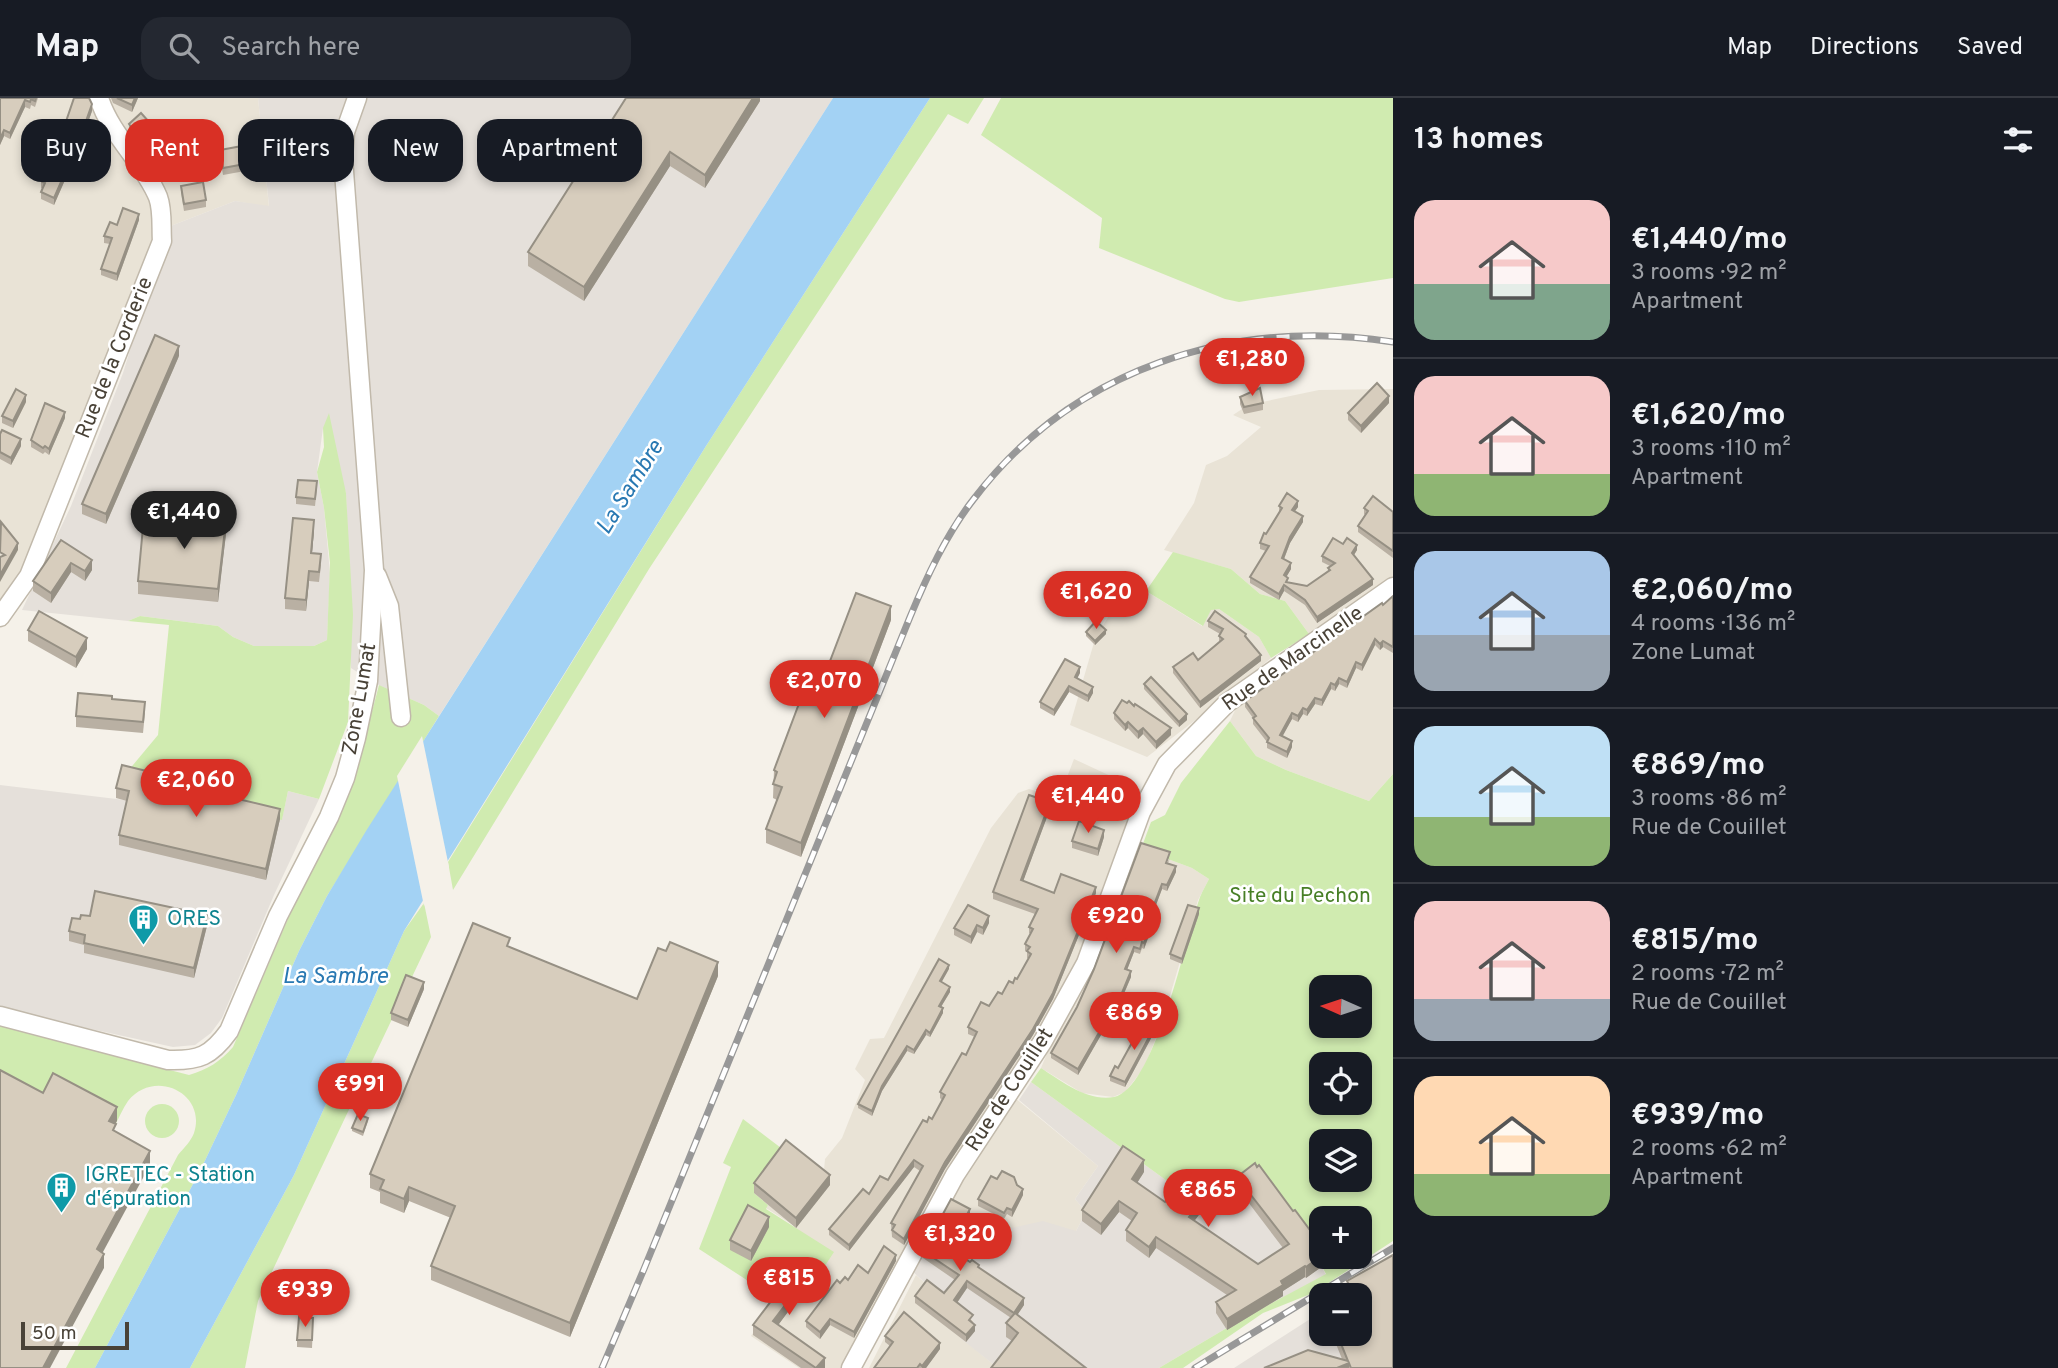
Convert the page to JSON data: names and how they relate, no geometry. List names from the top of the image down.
{
  "streets": {
    "street": [
      "Rue de la Corderie",
      "Rue de Marcinelle",
      "Zone Lumat",
      "Rue de Couillet"
    ]
  },
  "crossings": [
    ["Rue de Marcinelle", "Rue de Couillet"]
  ],
  "water": ["La Sambre"],
  "parks": ["Site du Pechon"],
  "places": {
    "building": ["ORES", "IGRETEC - Station d'épuration"]
  },
  "scale_bar": "50 m",
  "north": "left",
  "page": {
    "header": "Map",
    "search": "Search here",
    "nav": ["Map", "Directions", "Saved"],
    "heading": "13 homes",
    "chip": [
      "Buy",
      "Rent",
      "Filters",
      "New",
      "Apartment"
    ],
    "list": [
      {
        "name": "€1,440/mo",
        "note": "3 rooms · 92 m² · Apartment"
      },
      {
        "name": "€1,620/mo",
        "note": "3 rooms · 110 m² · Apartment"
      },
      {
        "name": "€2,060/mo",
        "note": "4 rooms · 136 m² · Zone Lumat"
      },
      {
        "name": "€869/mo",
        "note": "3 rooms · 86 m² · Rue de Couillet"
      },
      {
        "name": "€815/mo",
        "note": "2 rooms · 72 m² · Rue de Couillet"
      },
      {
        "name": "€939/mo",
        "note": "2 rooms · 62 m² · Apartment"
      }
    ],
    "price": [
      "€1,280",
      "€1,440",
      "€1,620",
      "€2,070",
      "€2,060",
      "€1,440",
      "€920",
      "€869",
      "€991",
      "€865",
      "€1,320",
      "€815",
      "€939"
    ],
    "map_buttons": ["+", "−"],
    "scale": "50 m"
  }
}
